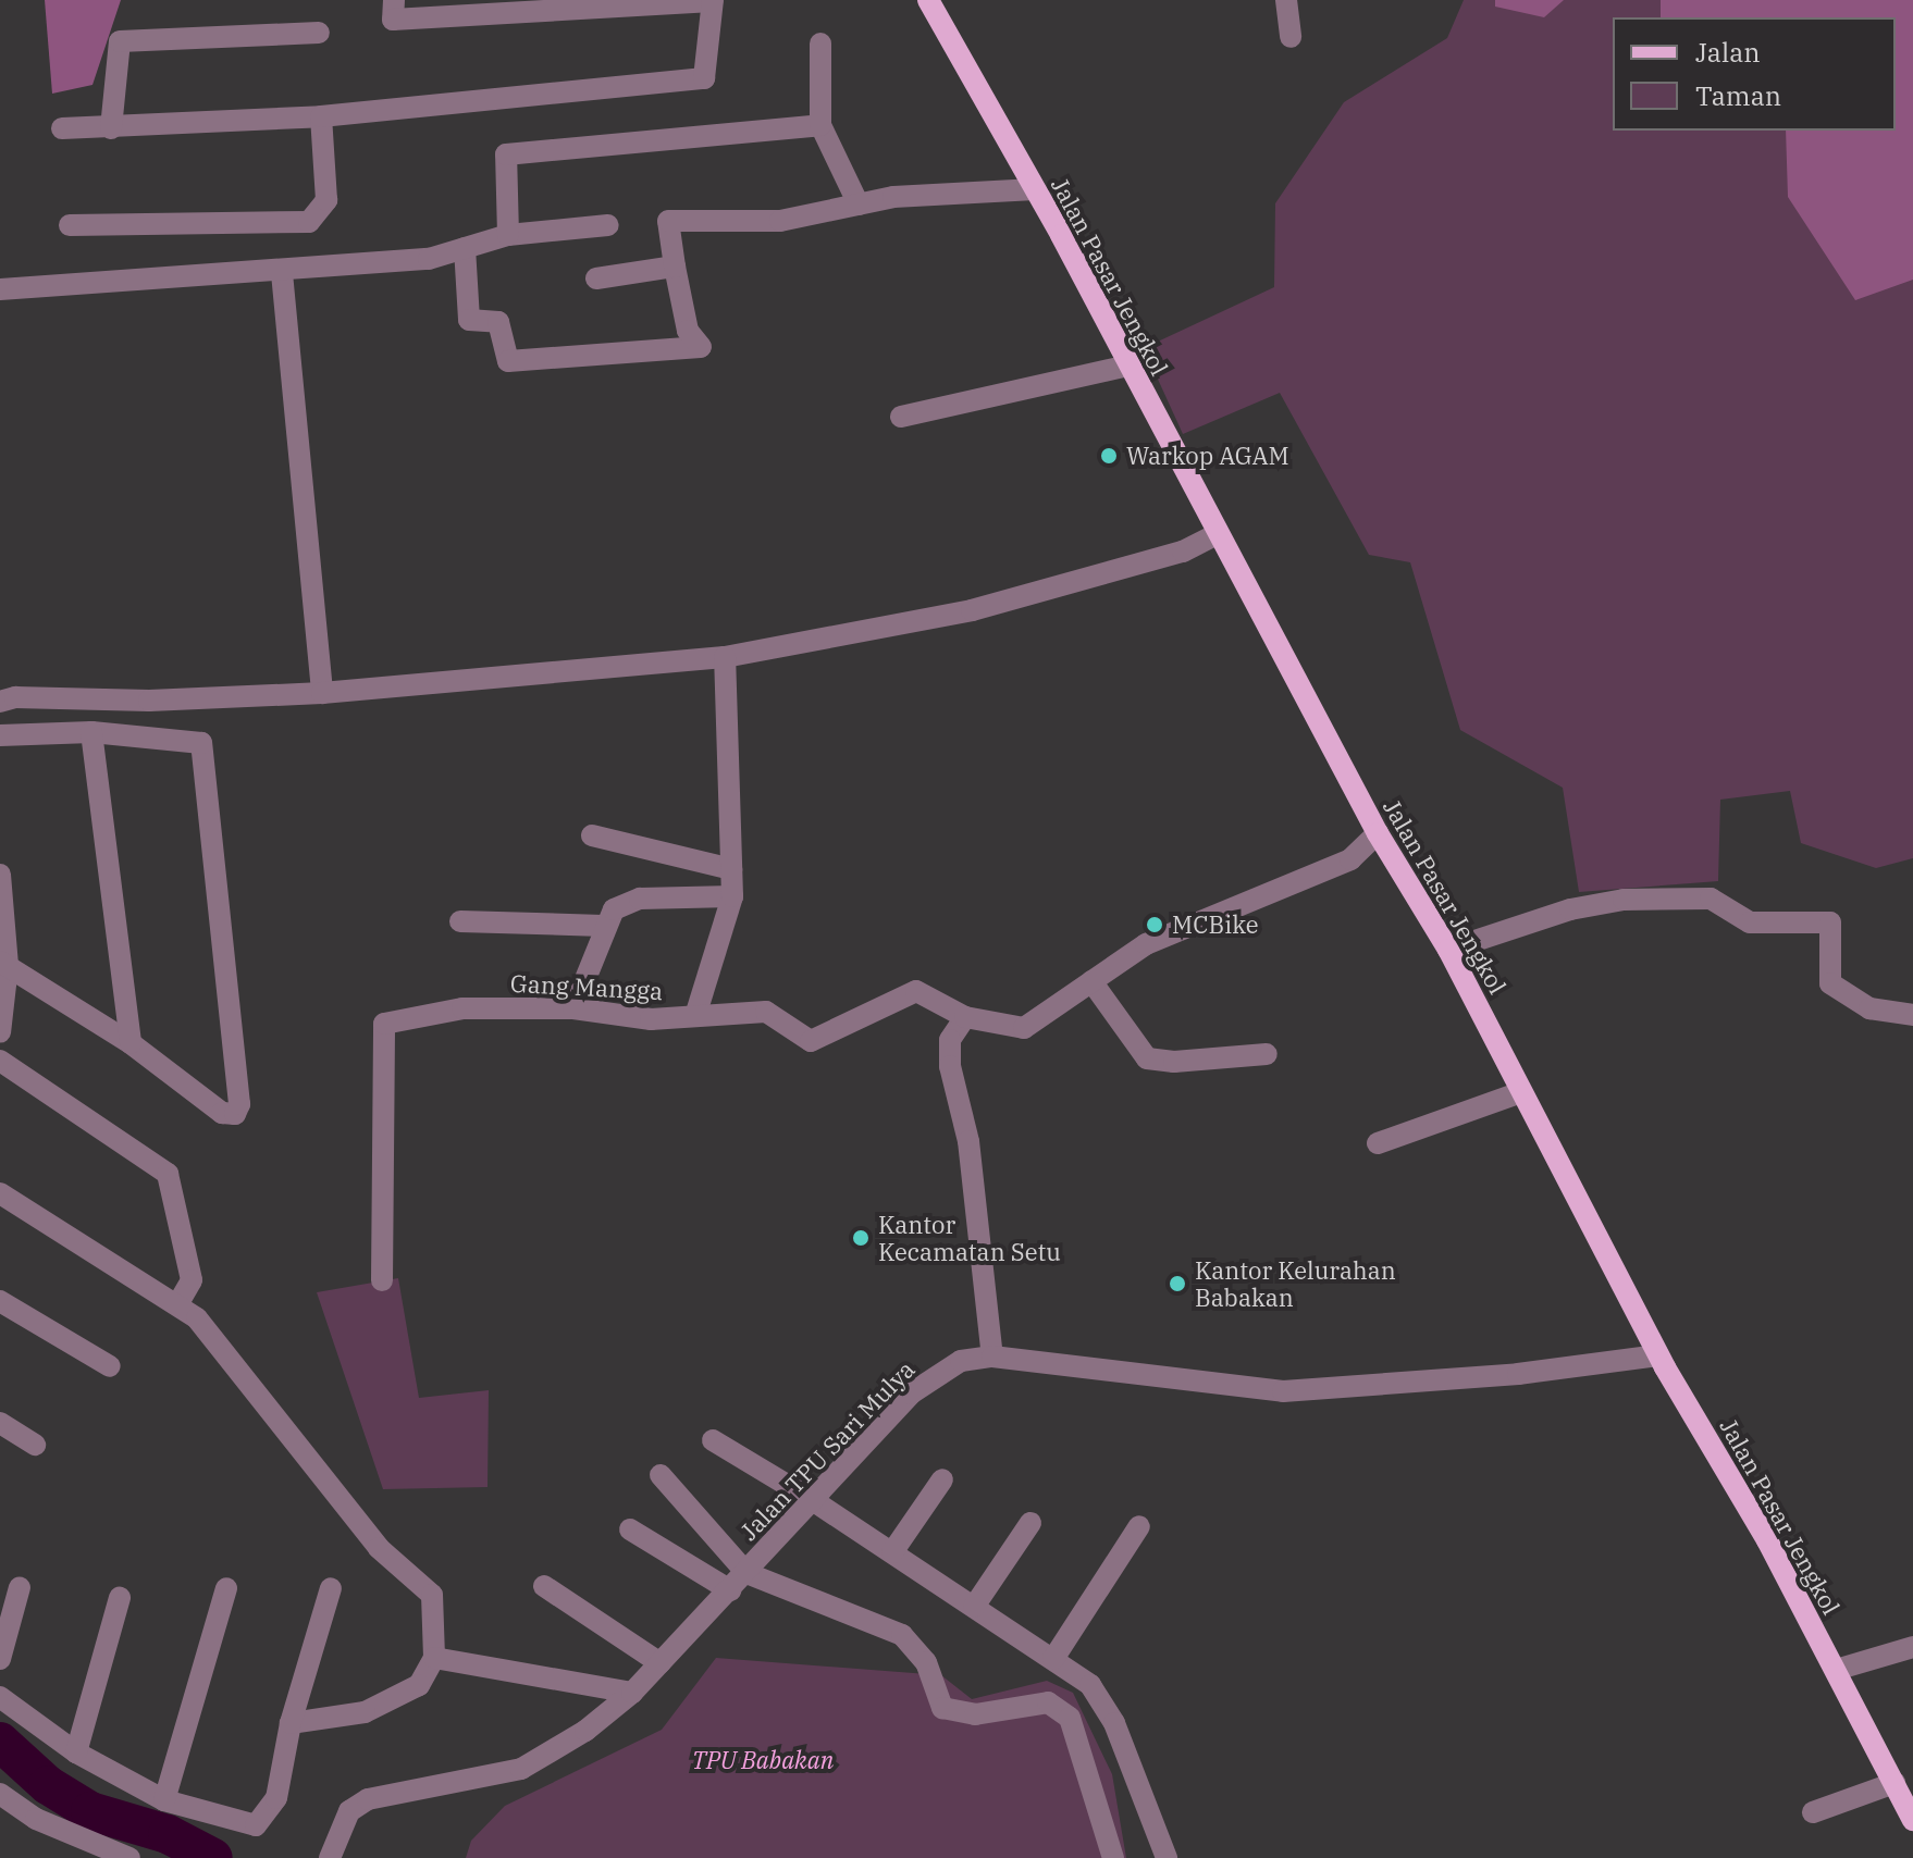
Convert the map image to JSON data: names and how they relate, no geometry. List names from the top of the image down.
{
  "streets": {
    "main road": ["Jalan Pasar Jengkol"],
    "street": ["Gang Mangga", "Jalan TPU Sari Mulya"]
  },
  "crossings": [
    ["Jalan Pasar Jengkol", "Gang Mangga"],
    ["Jalan Pasar Jengkol", "Jalan TPU Sari Mulya"]
  ],
  "parks": ["TPU Babakan"],
  "places": [
    "Warkop AGAM",
    "MCBike",
    "Kantor Kecamatan Setu",
    "Kantor Kelurahan Babakan"
  ],
  "legend": ["Jalan", "Taman"]
}
